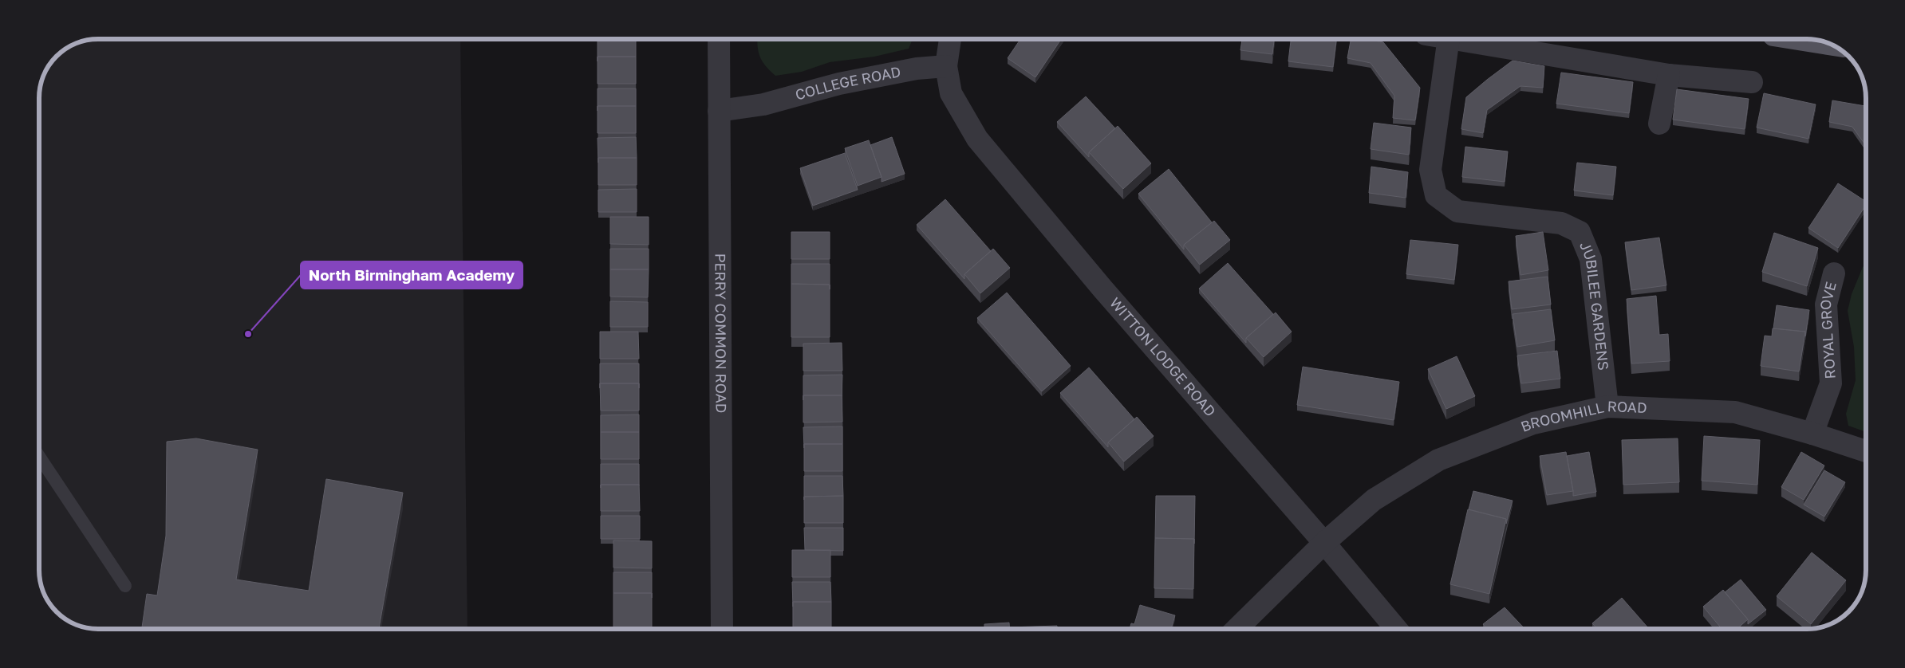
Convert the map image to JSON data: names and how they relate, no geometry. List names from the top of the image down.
{
  "streets": {
    "street": [
      "COLLEGE ROAD",
      "JUBILEE GARDENS",
      "ROYAL GROVE",
      "PERRY COMMON ROAD",
      "WITTON LODGE ROAD",
      "BROOMHILL ROAD"
    ]
  },
  "crossings": [
    ["COLLEGE ROAD", "PERRY COMMON ROAD"],
    ["COLLEGE ROAD", "WITTON LODGE ROAD"],
    ["JUBILEE GARDENS", "BROOMHILL ROAD"],
    ["ROYAL GROVE", "BROOMHILL ROAD"],
    ["WITTON LODGE ROAD", "BROOMHILL ROAD"]
  ],
  "places": ["North Birmingham Academy"]
}
